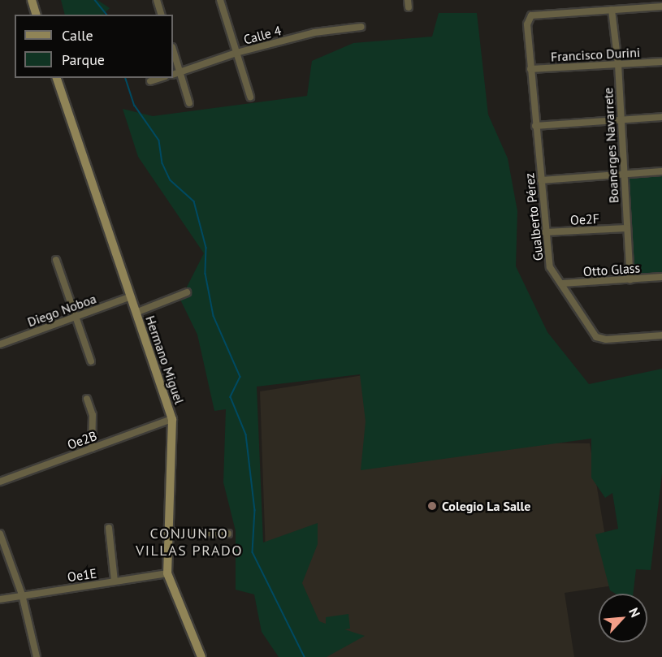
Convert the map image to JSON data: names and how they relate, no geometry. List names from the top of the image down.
{
  "streets": {
    "street": [
      "Calle 4",
      "Francisco Durini",
      "Boanerges Navarrete",
      "Gualberto Pérez",
      "Oe2F",
      "Otto Glass",
      "Diego Noboa",
      "Hermano Miguel",
      "Oe2B",
      "Oe1E"
    ]
  },
  "crossings": [
    ["Francisco Durini", "Boanerges Navarrete"],
    ["Francisco Durini", "Gualberto Pérez"],
    ["Boanerges Navarrete", "Gualberto Pérez"],
    ["Boanerges Navarrete", "Oe2F"],
    ["Boanerges Navarrete", "Otto Glass"],
    ["Gualberto Pérez", "Oe2F"],
    ["Gualberto Pérez", "Otto Glass"],
    ["Diego Noboa", "Hermano Miguel"],
    ["Hermano Miguel", "Oe2B"],
    ["Hermano Miguel", "Oe1E"]
  ],
  "districts": ["CONJUNTO VILLAS PRADO"],
  "places": ["Colegio La Salle"],
  "legend": ["Calle", "Parque"],
  "north": "top right"
}
